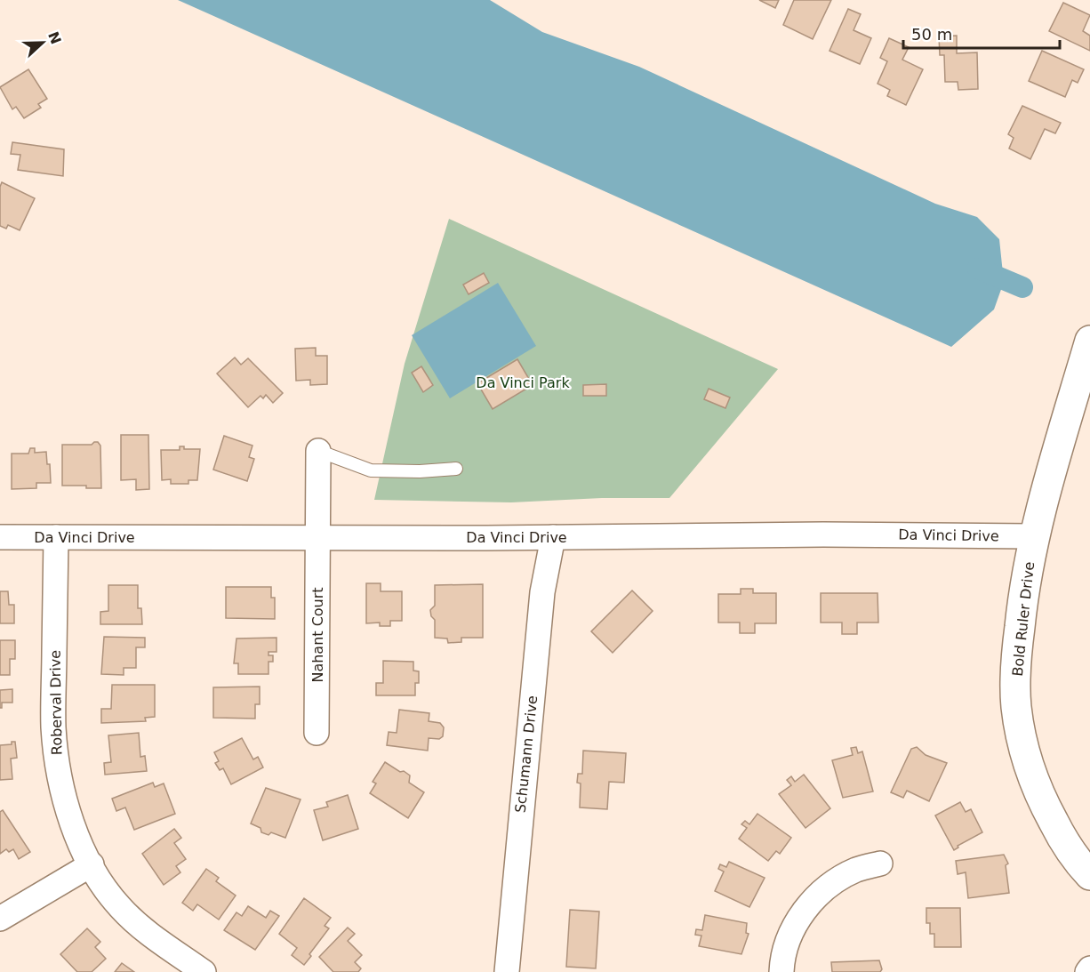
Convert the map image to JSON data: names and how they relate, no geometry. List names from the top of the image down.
{
  "streets": {
    "street": [
      "Da Vinci Drive",
      "Bold Ruler Drive",
      "Nahant Court",
      "Roberval Drive",
      "Schumann Drive"
    ]
  },
  "crossings": [
    ["Da Vinci Drive", "Bold Ruler Drive"],
    ["Da Vinci Drive", "Nahant Court"],
    ["Da Vinci Drive", "Roberval Drive"],
    ["Da Vinci Drive", "Schumann Drive"]
  ],
  "parks": ["Da Vinci Park"],
  "scale_bar": "50 m",
  "north": "right"
}
